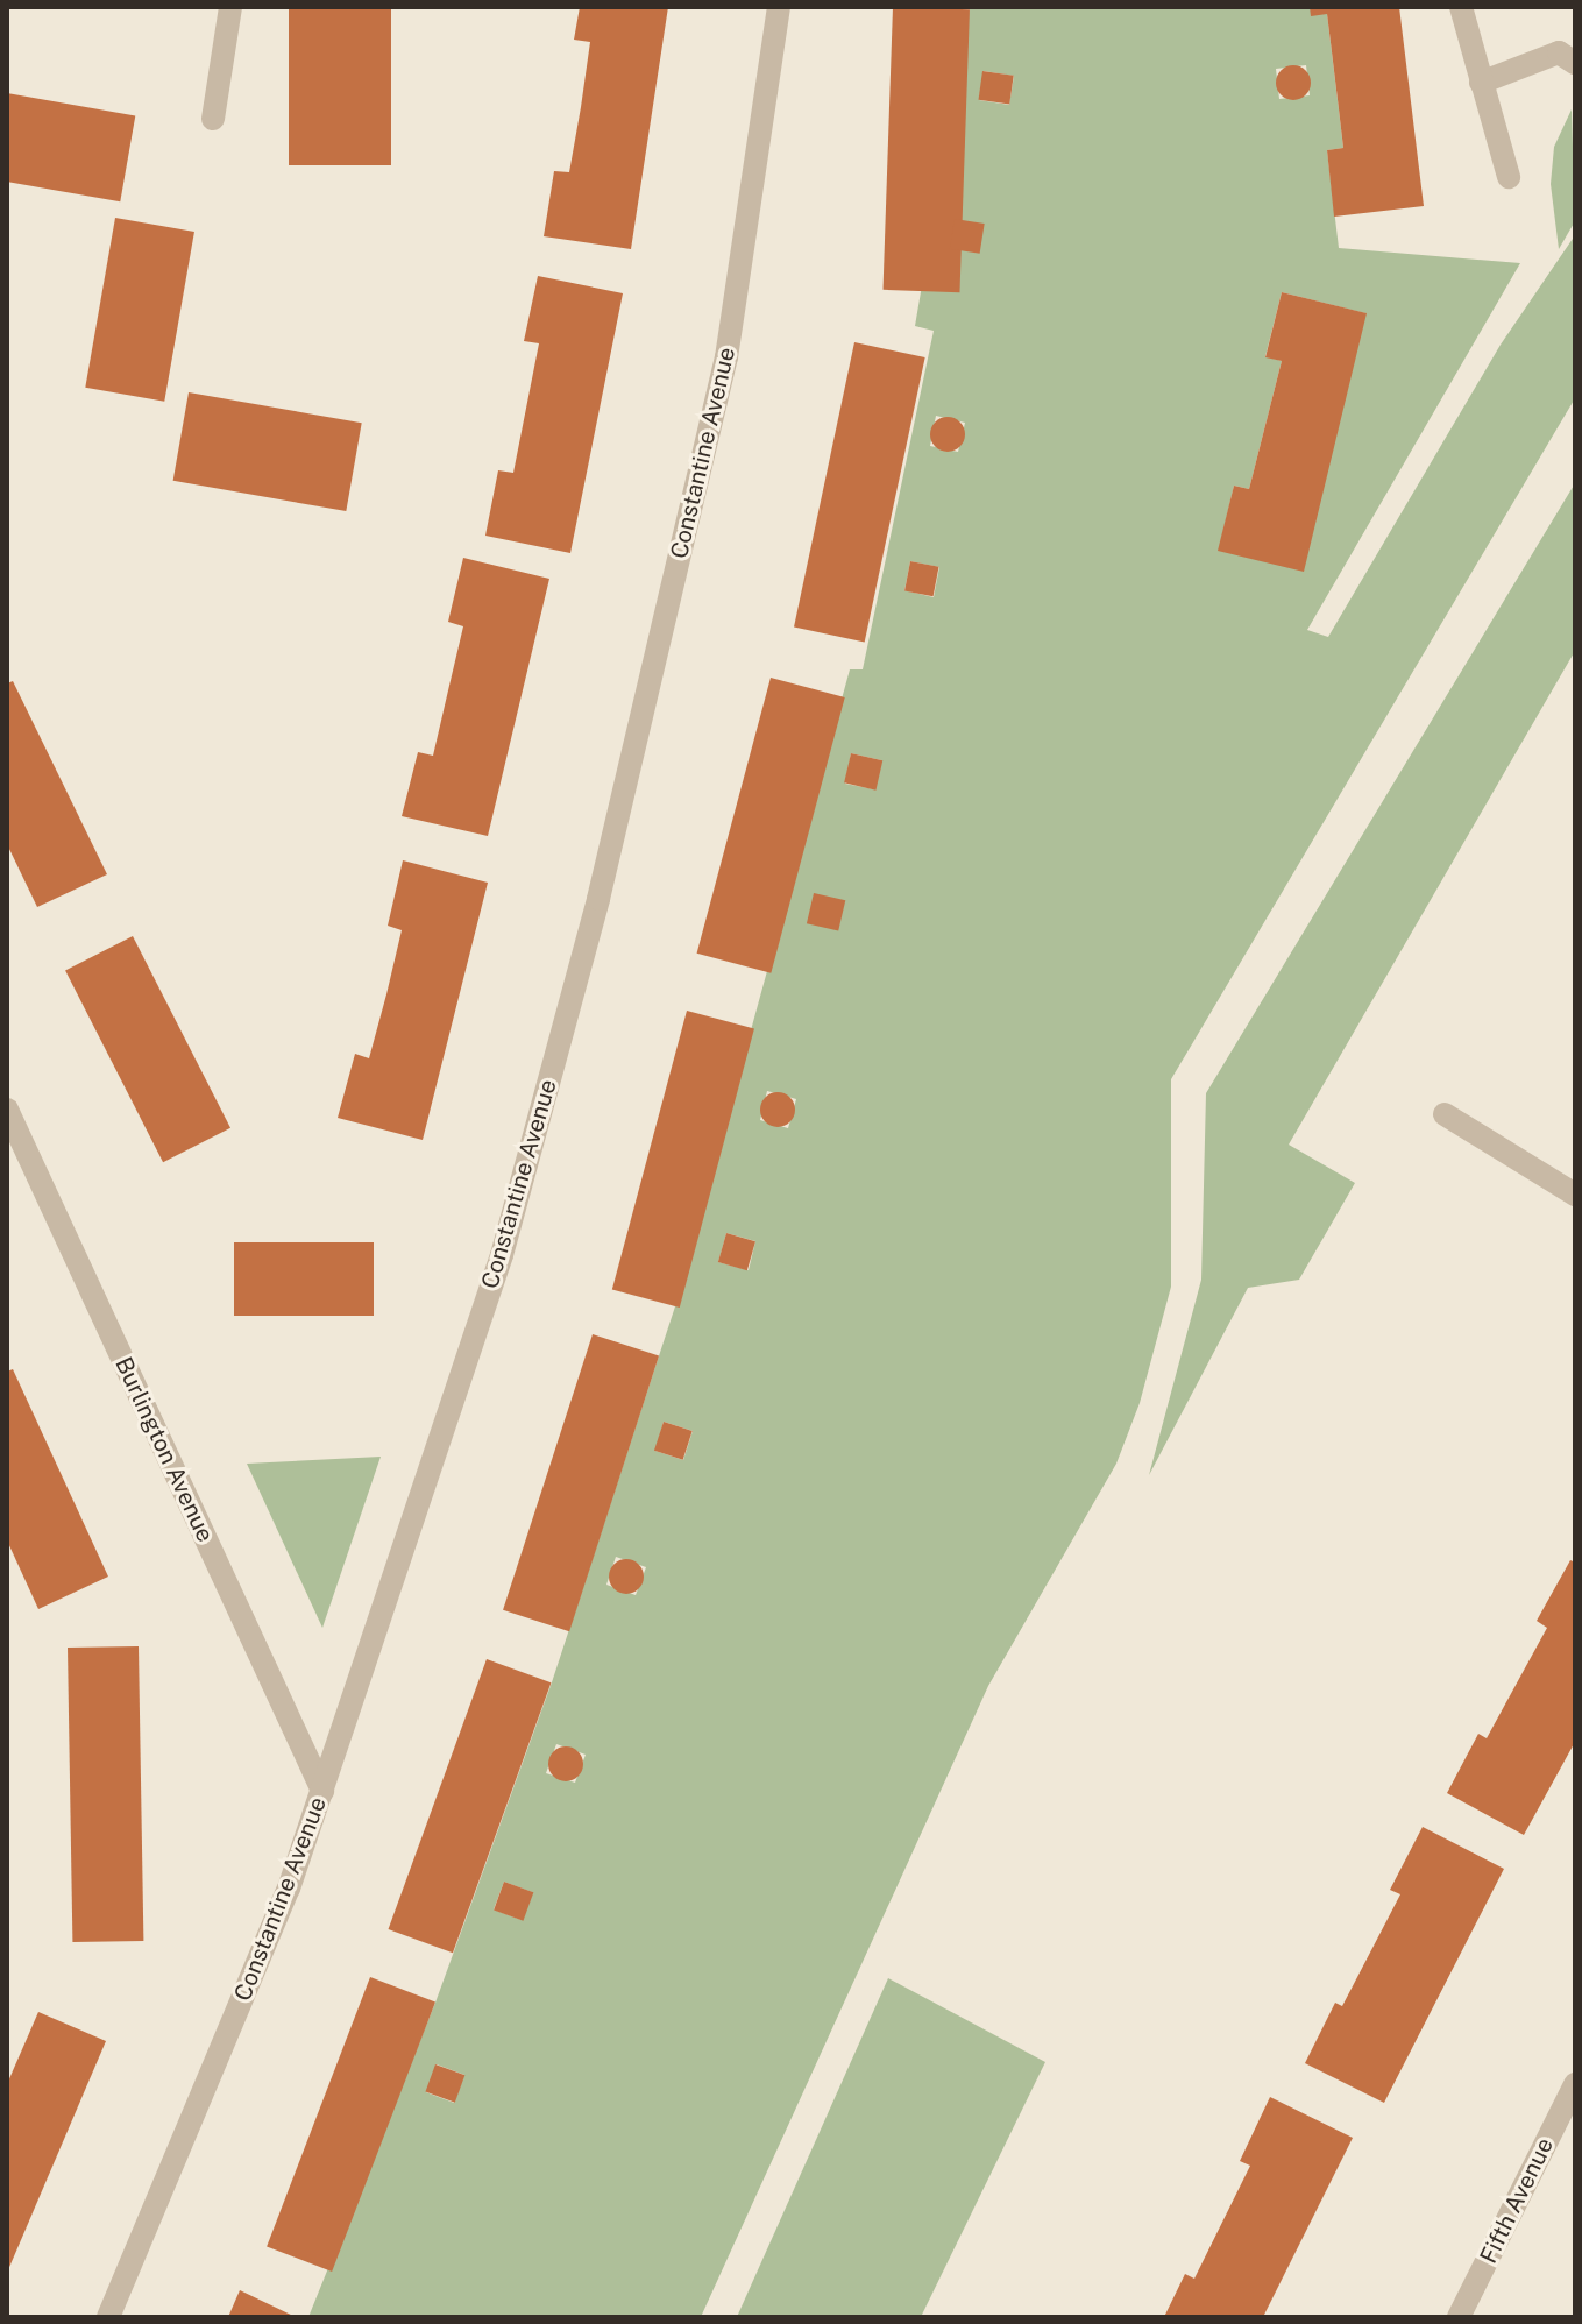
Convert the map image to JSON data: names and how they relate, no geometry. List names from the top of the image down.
{
  "streets": {
    "street": ["Constantine Avenue", "Burlington Avenue", "Fifth Avenue"]
  },
  "crossings": [
    ["Constantine Avenue", "Burlington Avenue"]
  ]
}
